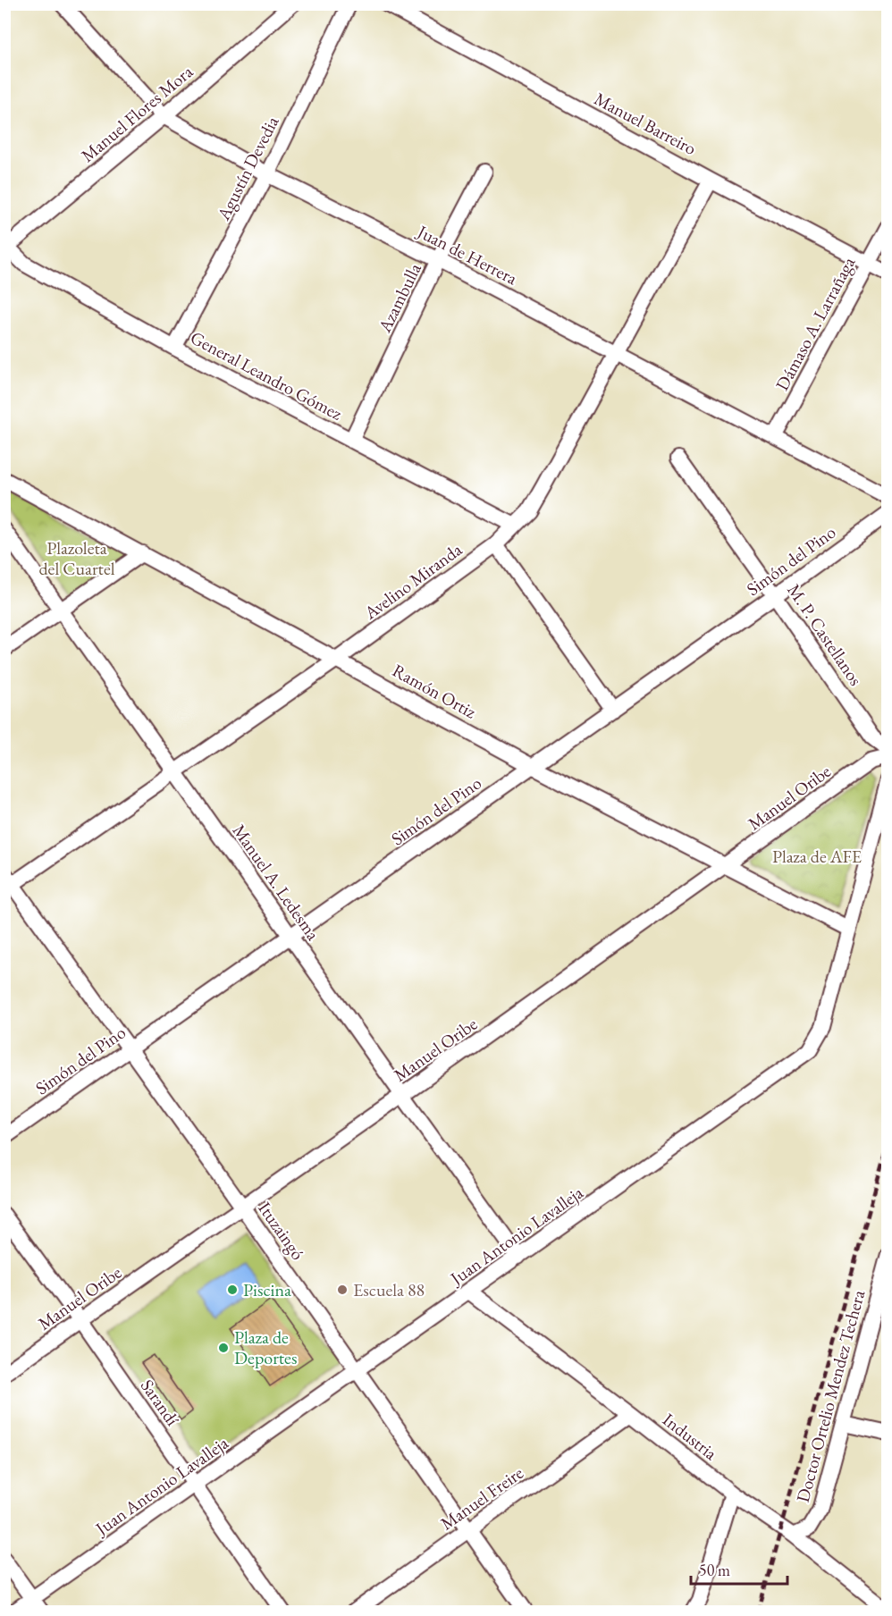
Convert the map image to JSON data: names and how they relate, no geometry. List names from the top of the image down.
{
  "streets": {
    "street": [
      "Manuel Flores Mora",
      "Manuel Barreiro",
      "Agustín Devedia",
      "Juan de Herrera",
      "Azambulla",
      "Dámaso A. Larrañaga",
      "General Leandro Gómez",
      "Simón del Pino",
      "Avelino Miranda",
      "M. P. Castellanos",
      "Ramón Ortiz",
      "Manuel Oribe",
      "Manuel A. Ledesma",
      "Ituzaingó",
      "Juan Antonio Lavalleja",
      "Doctor Ortelio Mendez Techera",
      "Sarandí",
      "Industria",
      "Manuel Freire"
    ]
  },
  "crossings": [
    ["Manuel Flores Mora", "Juan de Herrera"],
    ["Manuel Flores Mora", "General Leandro Gómez"],
    ["Manuel Barreiro", "Dámaso A. Larrañaga"],
    ["Manuel Barreiro", "Avelino Miranda"],
    ["Agustín Devedia", "Juan de Herrera"],
    ["Agustín Devedia", "General Leandro Gómez"],
    ["Juan de Herrera", "Azambulla"],
    ["Juan de Herrera", "Dámaso A. Larrañaga"],
    ["Juan de Herrera", "Avelino Miranda"],
    ["Azambulla", "General Leandro Gómez"],
    ["General Leandro Gómez", "Avelino Miranda"],
    ["Simón del Pino", "M. P. Castellanos"],
    ["Simón del Pino", "Ramón Ortiz"],
    ["Simón del Pino", "Manuel A. Ledesma"],
    ["Simón del Pino", "Ituzaingó"],
    ["Avelino Miranda", "Ramón Ortiz"],
    ["Avelino Miranda", "Manuel A. Ledesma"],
    ["Avelino Miranda", "Ituzaingó"],
    ["Ramón Ortiz", "Manuel Oribe"],
    ["Ramón Ortiz", "Juan Antonio Lavalleja"],
    ["Manuel Oribe", "Manuel A. Ledesma"],
    ["Manuel Oribe", "Ituzaingó"],
    ["Manuel Oribe", "Sarandí"],
    ["Manuel A. Ledesma", "Juan Antonio Lavalleja"],
    ["Ituzaingó", "Juan Antonio Lavalleja"],
    ["Ituzaingó", "Manuel Freire"],
    ["Juan Antonio Lavalleja", "Sarandí"],
    ["Juan Antonio Lavalleja", "Industria"],
    ["Doctor Ortelio Mendez Techera", "Industria"],
    ["Industria", "Manuel Freire"]
  ],
  "parks": ["Plazoleta del Cuartel", "Plaza de AFE"],
  "places": ["Piscina", "Escuela 88", "Plaza de Deportes"],
  "scale_bar": "50 m"
}
